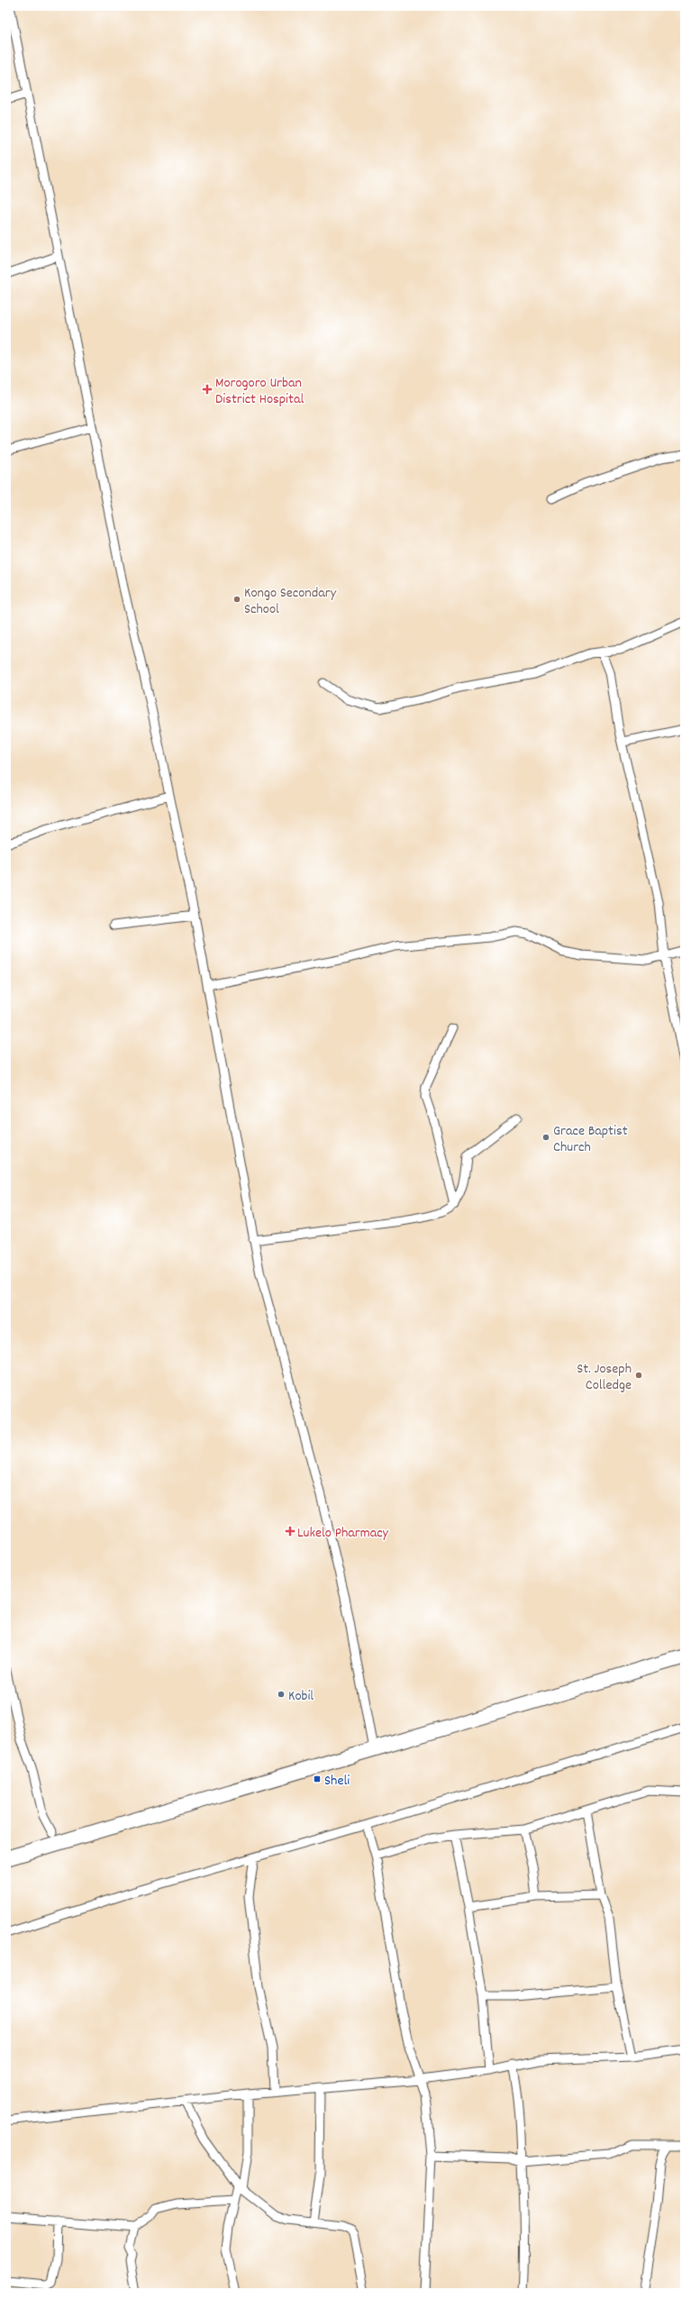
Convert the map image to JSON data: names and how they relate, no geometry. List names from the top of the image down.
{
  "places": {
    "health": ["Morogoro Urban District Hospital", "Lukelo Pharmacy"],
    "other": [
      "Kongo Secondary School",
      "Grace Baptist Church",
      "St. Joseph Colledge",
      "Kobil"
    ],
    "transit": ["Sheli"]
  }
}
